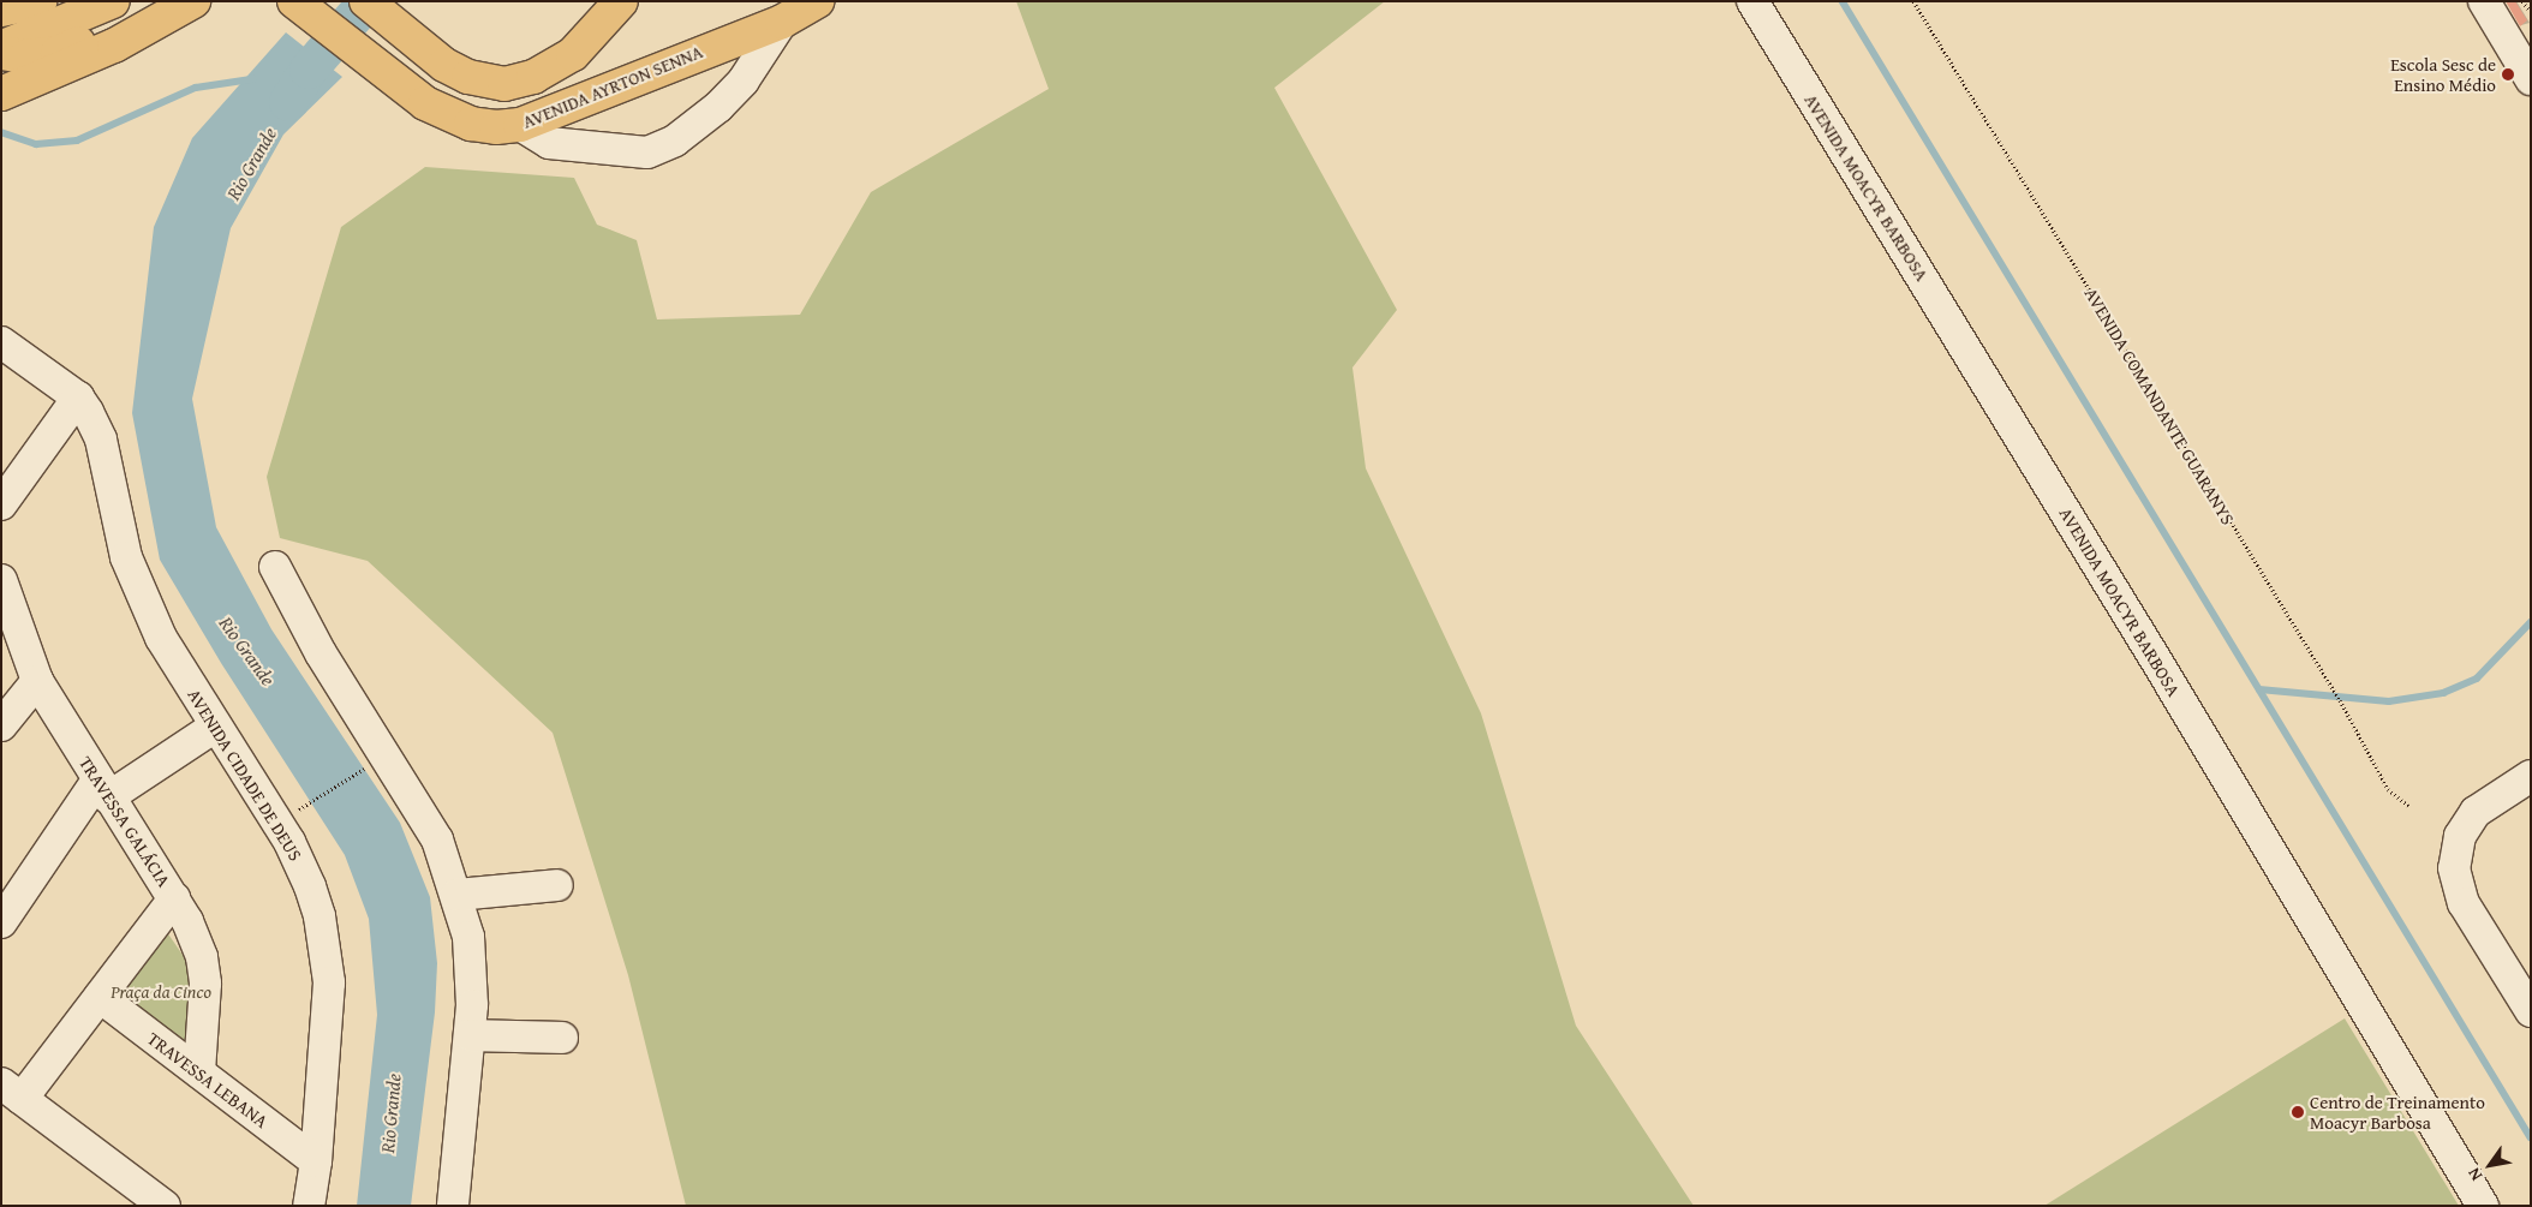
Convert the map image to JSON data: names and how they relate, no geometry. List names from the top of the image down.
{
  "streets": {
    "highway": ["AVENIDA AYRTON SENNA"],
    "street": [
      "AVENIDA MOACYR BARBOSA",
      "AVENIDA CIDADE DE DEUS",
      "TRAVESSA GALÁCIA",
      "TRAVESSA LEBANA"
    ],
    "path": ["AVENIDA COMANDANTE GUARANYS"]
  },
  "crossings": [
    ["AVENIDA CIDADE DE DEUS", "TRAVESSA LEBANA"],
    ["TRAVESSA GALÁCIA", "TRAVESSA LEBANA"]
  ],
  "water": ["Rio Grande"],
  "parks": ["Praça da Cinco"],
  "places": ["Escola Sesc de Ensino Médio", "Centro de Treinamento Moacyr Barbosa"],
  "north": "bottom left"
}
